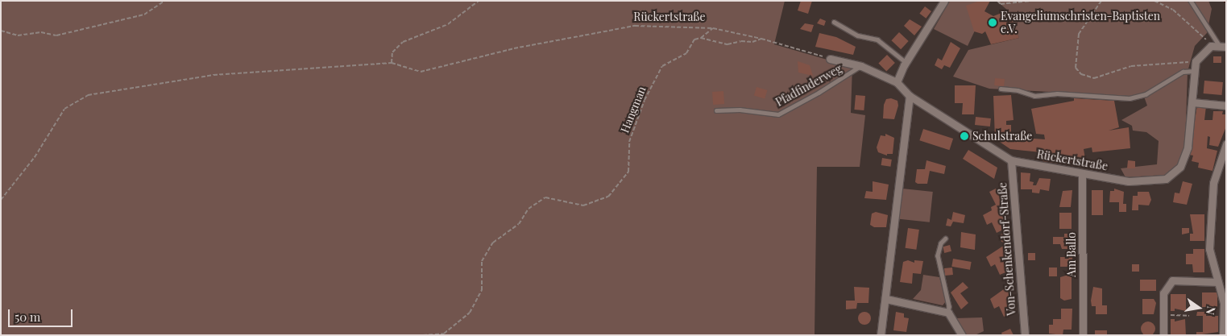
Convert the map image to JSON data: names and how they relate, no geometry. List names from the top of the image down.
{
  "streets": {
    "street": ["Rückertstraße", "Von-Schenkendorf-Straße", "Am Ballo"],
    "lane": ["Pfadfinderweg"],
    "path": ["Hangman"]
  },
  "crossings": [
    ["Rückertstraße", "Hangman"],
    ["Rückertstraße", "Von-Schenkendorf-Straße"],
    ["Rückertstraße", "Am Ballo"]
  ],
  "places": ["Evangeliumschristen-Baptisten e.V.", "Schulstraße"],
  "scale_bar": "50 m",
  "north": "right"
}
